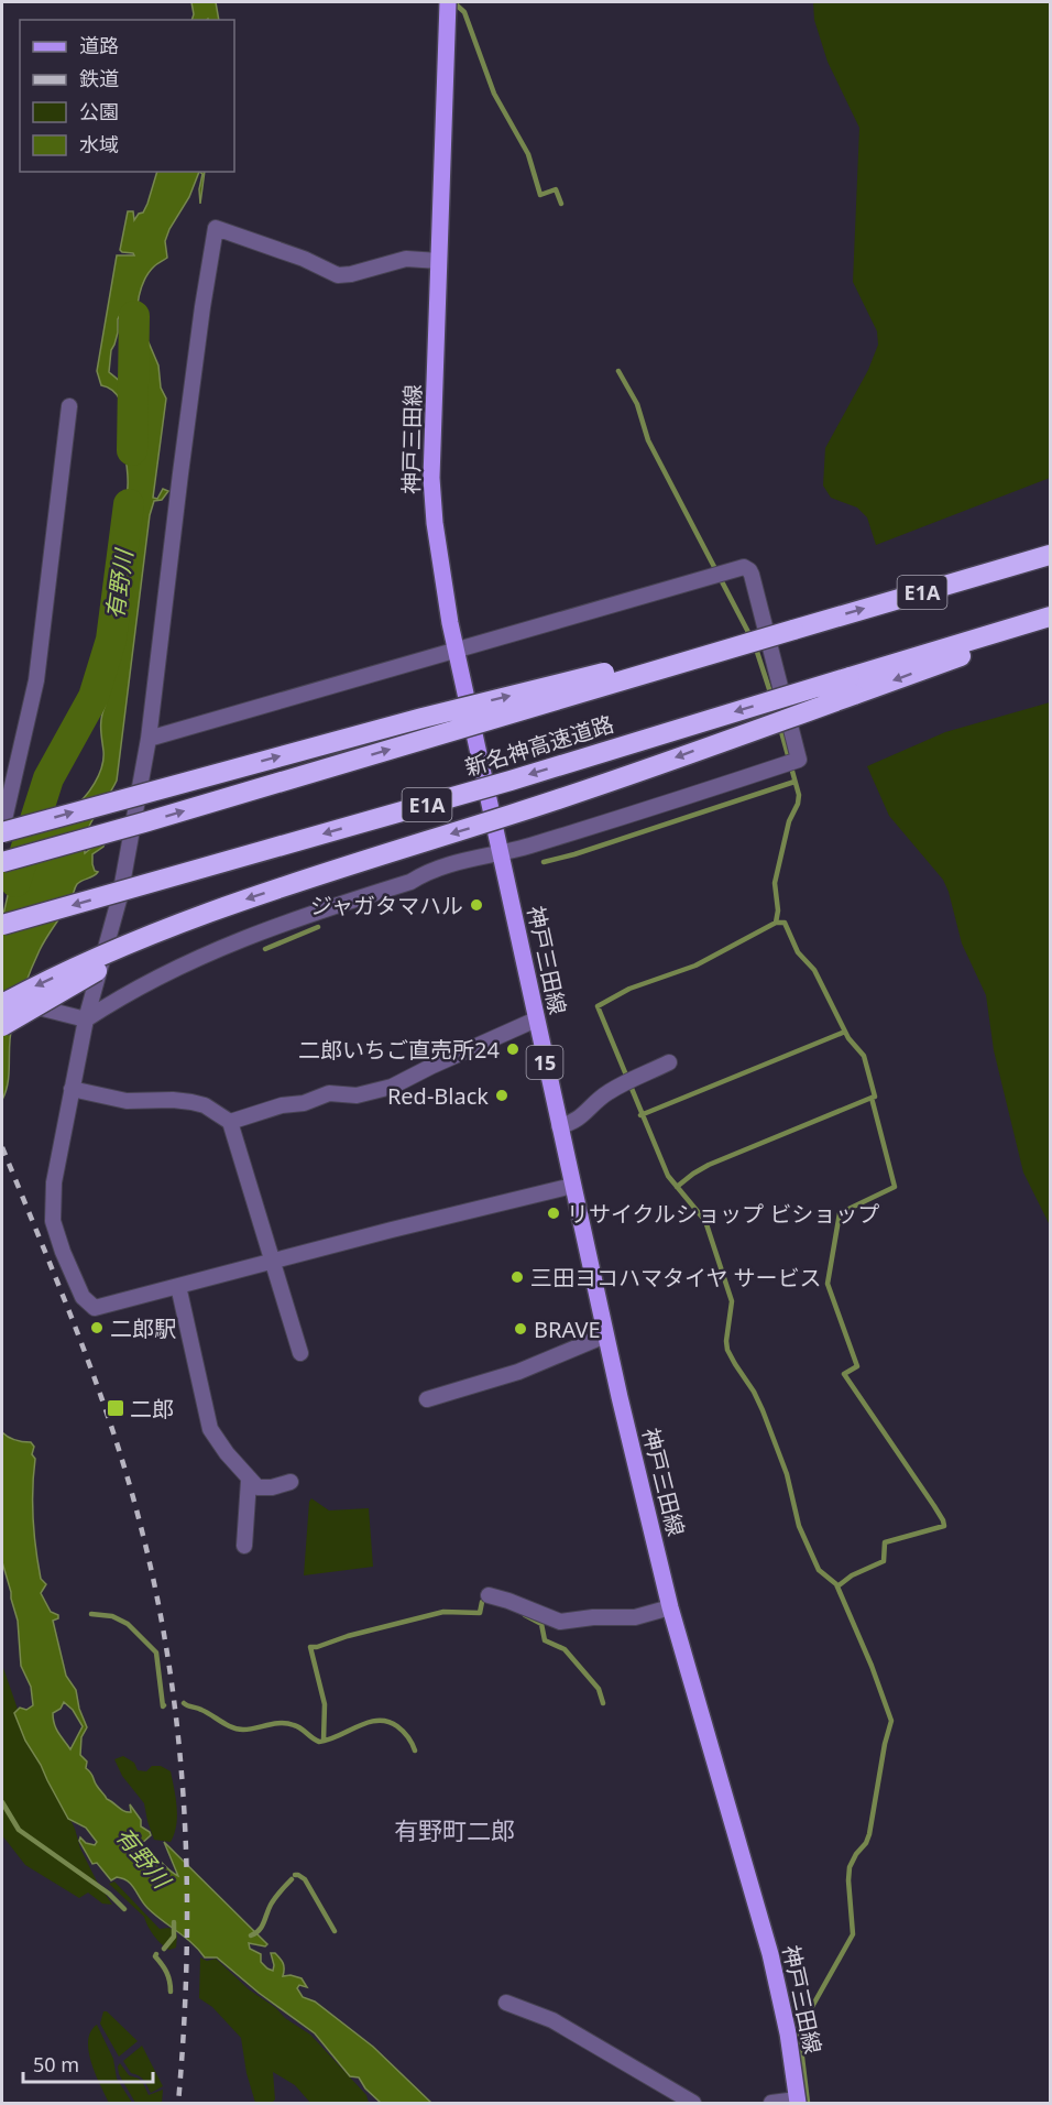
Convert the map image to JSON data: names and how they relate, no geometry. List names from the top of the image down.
{
  "streets": {
    "highway": ["E1A", "新名神高速道路"],
    "main road": ["神戸三田線", "15"]
  },
  "districts": ["有野町二郎"],
  "water": ["有野川"],
  "places": {
    "other": [
      "ジャガタマハル",
      "二郎いちご直売所24",
      "Red-Black",
      "リサイクルショップ ビショップ",
      "三田ヨコハマタイヤ サービス",
      "二郎駅",
      "BRAVE"
    ],
    "transit": ["二郎"]
  },
  "legend": [
    "道路",
    "鉄道",
    "公園",
    "水域"
  ],
  "scale_bar": "50 m"
}
